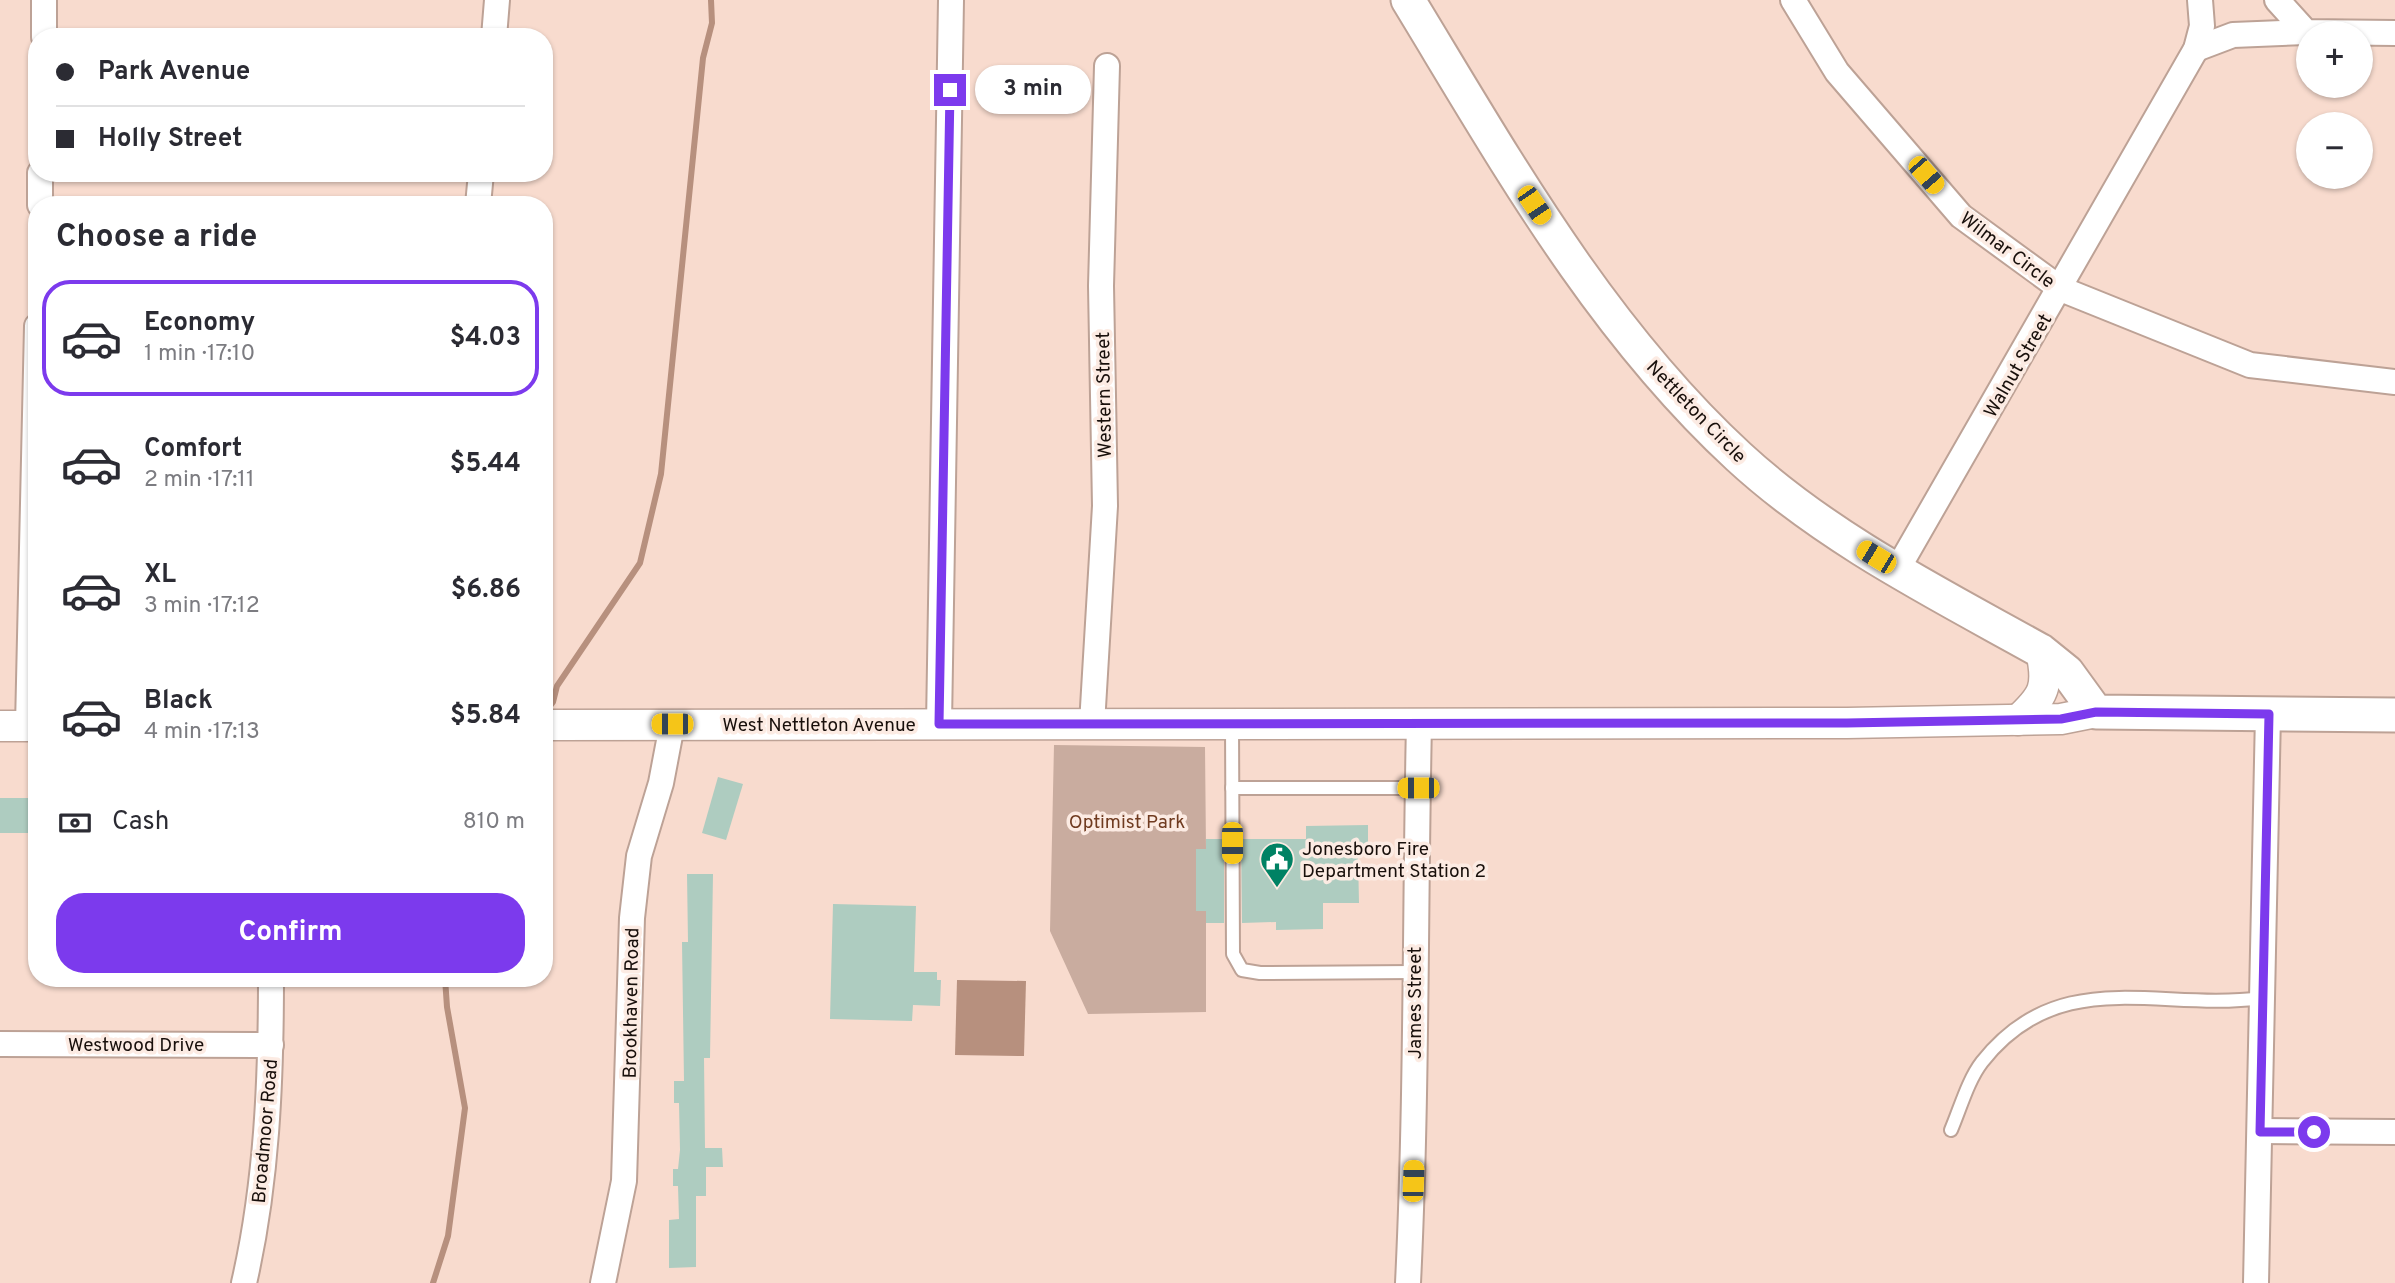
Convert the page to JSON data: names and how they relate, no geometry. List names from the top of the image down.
{
  "streets": {
    "main road": ["Nettleton Circle", "West Nettleton Avenue"],
    "street": [
      "Wilmar Circle",
      "Walnut Street",
      "Western Street",
      "Brookhaven Road",
      "James Street",
      "Westwood Drive",
      "Broadmoor Road"
    ]
  },
  "crossings": [
    ["Wilmar Circle", "Walnut Street"],
    ["Walnut Street", "Nettleton Circle"],
    ["Western Street", "West Nettleton Avenue"],
    ["Nettleton Circle", "West Nettleton Avenue"],
    ["West Nettleton Avenue", "Brookhaven Road"],
    ["West Nettleton Avenue", "James Street"],
    ["Westwood Drive", "Broadmoor Road"]
  ],
  "parks": ["Optimist Park"],
  "places": {
    "public building": ["Jonesboro Fire Department Station 2"]
  },
  "page": {
    "map_buttons": ["+", "−"],
    "banner": ["Park Avenue", "Holly Street"],
    "bubble": "3 min",
    "heading": "Choose a ride",
    "list": [
      {
        "name": "Economy",
        "note": "1 min · 17:10",
        "value": "$4.03"
      },
      {
        "name": "Comfort",
        "note": "2 min · 17:11",
        "value": "$5.44"
      },
      {
        "name": "XL",
        "note": "3 min · 17:12",
        "value": "$6.86"
      },
      {
        "name": "Black",
        "note": "4 min · 17:13",
        "value": "$5.84"
      }
    ],
    "pay": ["Cash", "810 m"],
    "buttons": "Confirm"
  }
}
